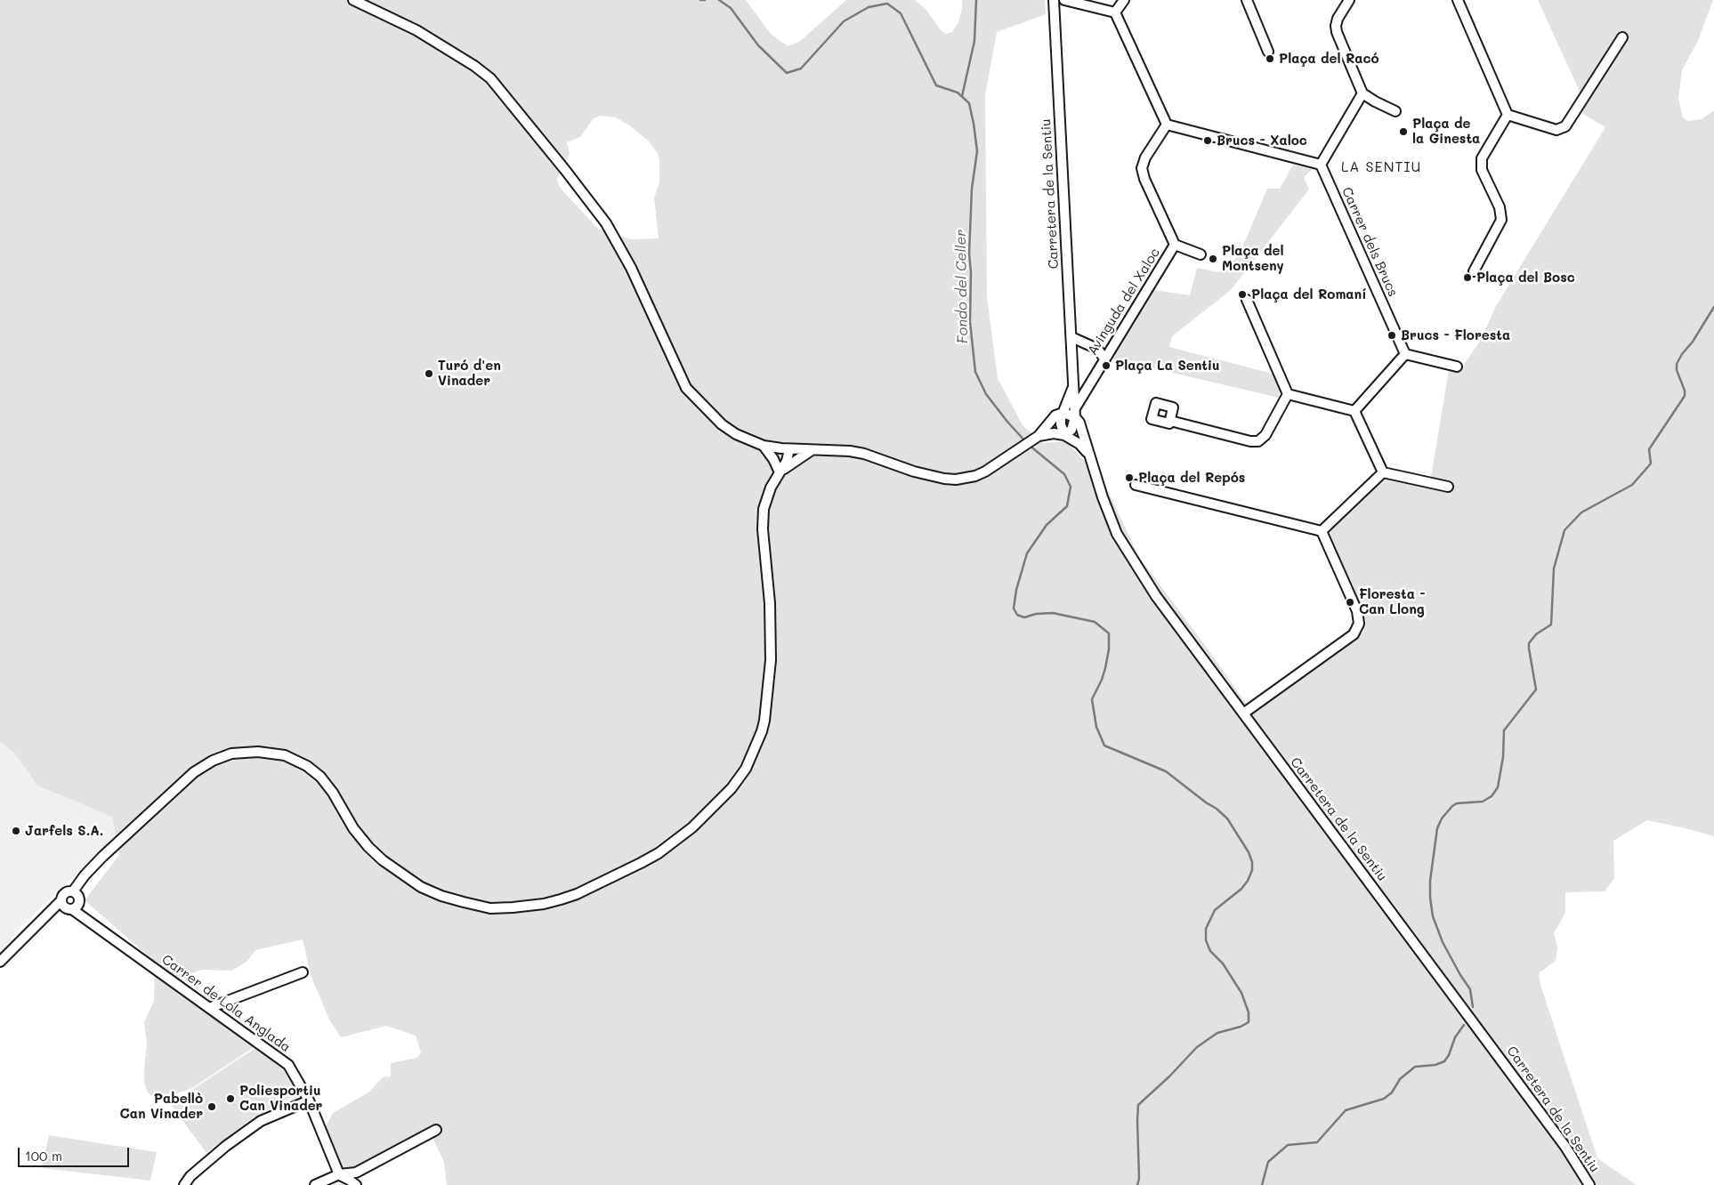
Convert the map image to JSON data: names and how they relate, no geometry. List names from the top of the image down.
{
  "streets": {
    "street": [
      "Carretera de la Sentiu",
      "Carrer dels Brucs",
      "Avinguda del Xaloc",
      "Carrer de Lola Anglada"
    ]
  },
  "crossings": [
    ["Carretera de la Sentiu", "Avinguda del Xaloc"]
  ],
  "districts": ["LA SENTIU"],
  "water": ["Fondo del Celler"],
  "places": [
    "Plaça del Racó",
    "Plaça de la Ginesta",
    "Brucs - Xaloc",
    "Plaça del Montseny",
    "Plaça del Bosc",
    "Plaça del Romaní",
    "Brucs - Floresta",
    "Plaça La Sentiu",
    "Turó d'en Vinader",
    "Plaça del Repós",
    "Floresta - Can Llong",
    "Jarfels S.A.",
    "Poliesportiu Can Vinader",
    "Pabellò Can Vinader"
  ],
  "scale_bar": "100 m"
}
